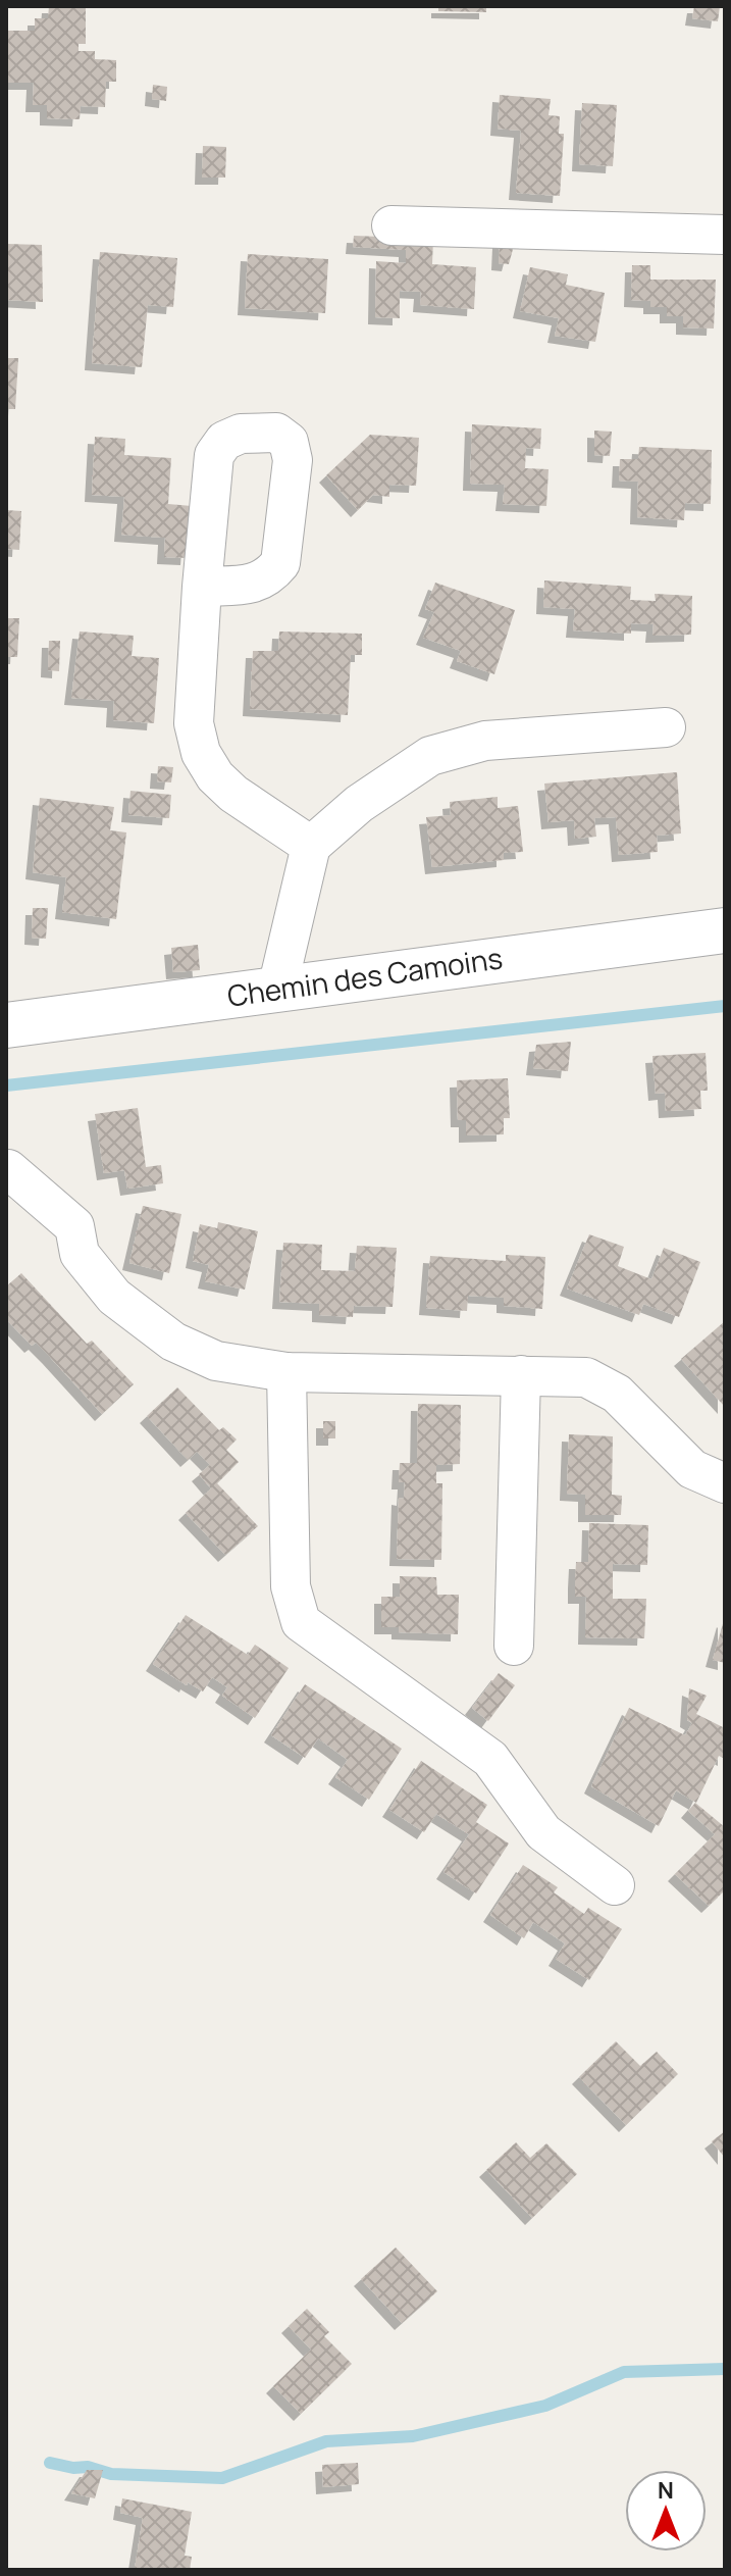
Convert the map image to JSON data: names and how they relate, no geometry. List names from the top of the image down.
{
  "streets": {
    "street": ["Chemin des Camoins"]
  },
  "north": "top"
}
